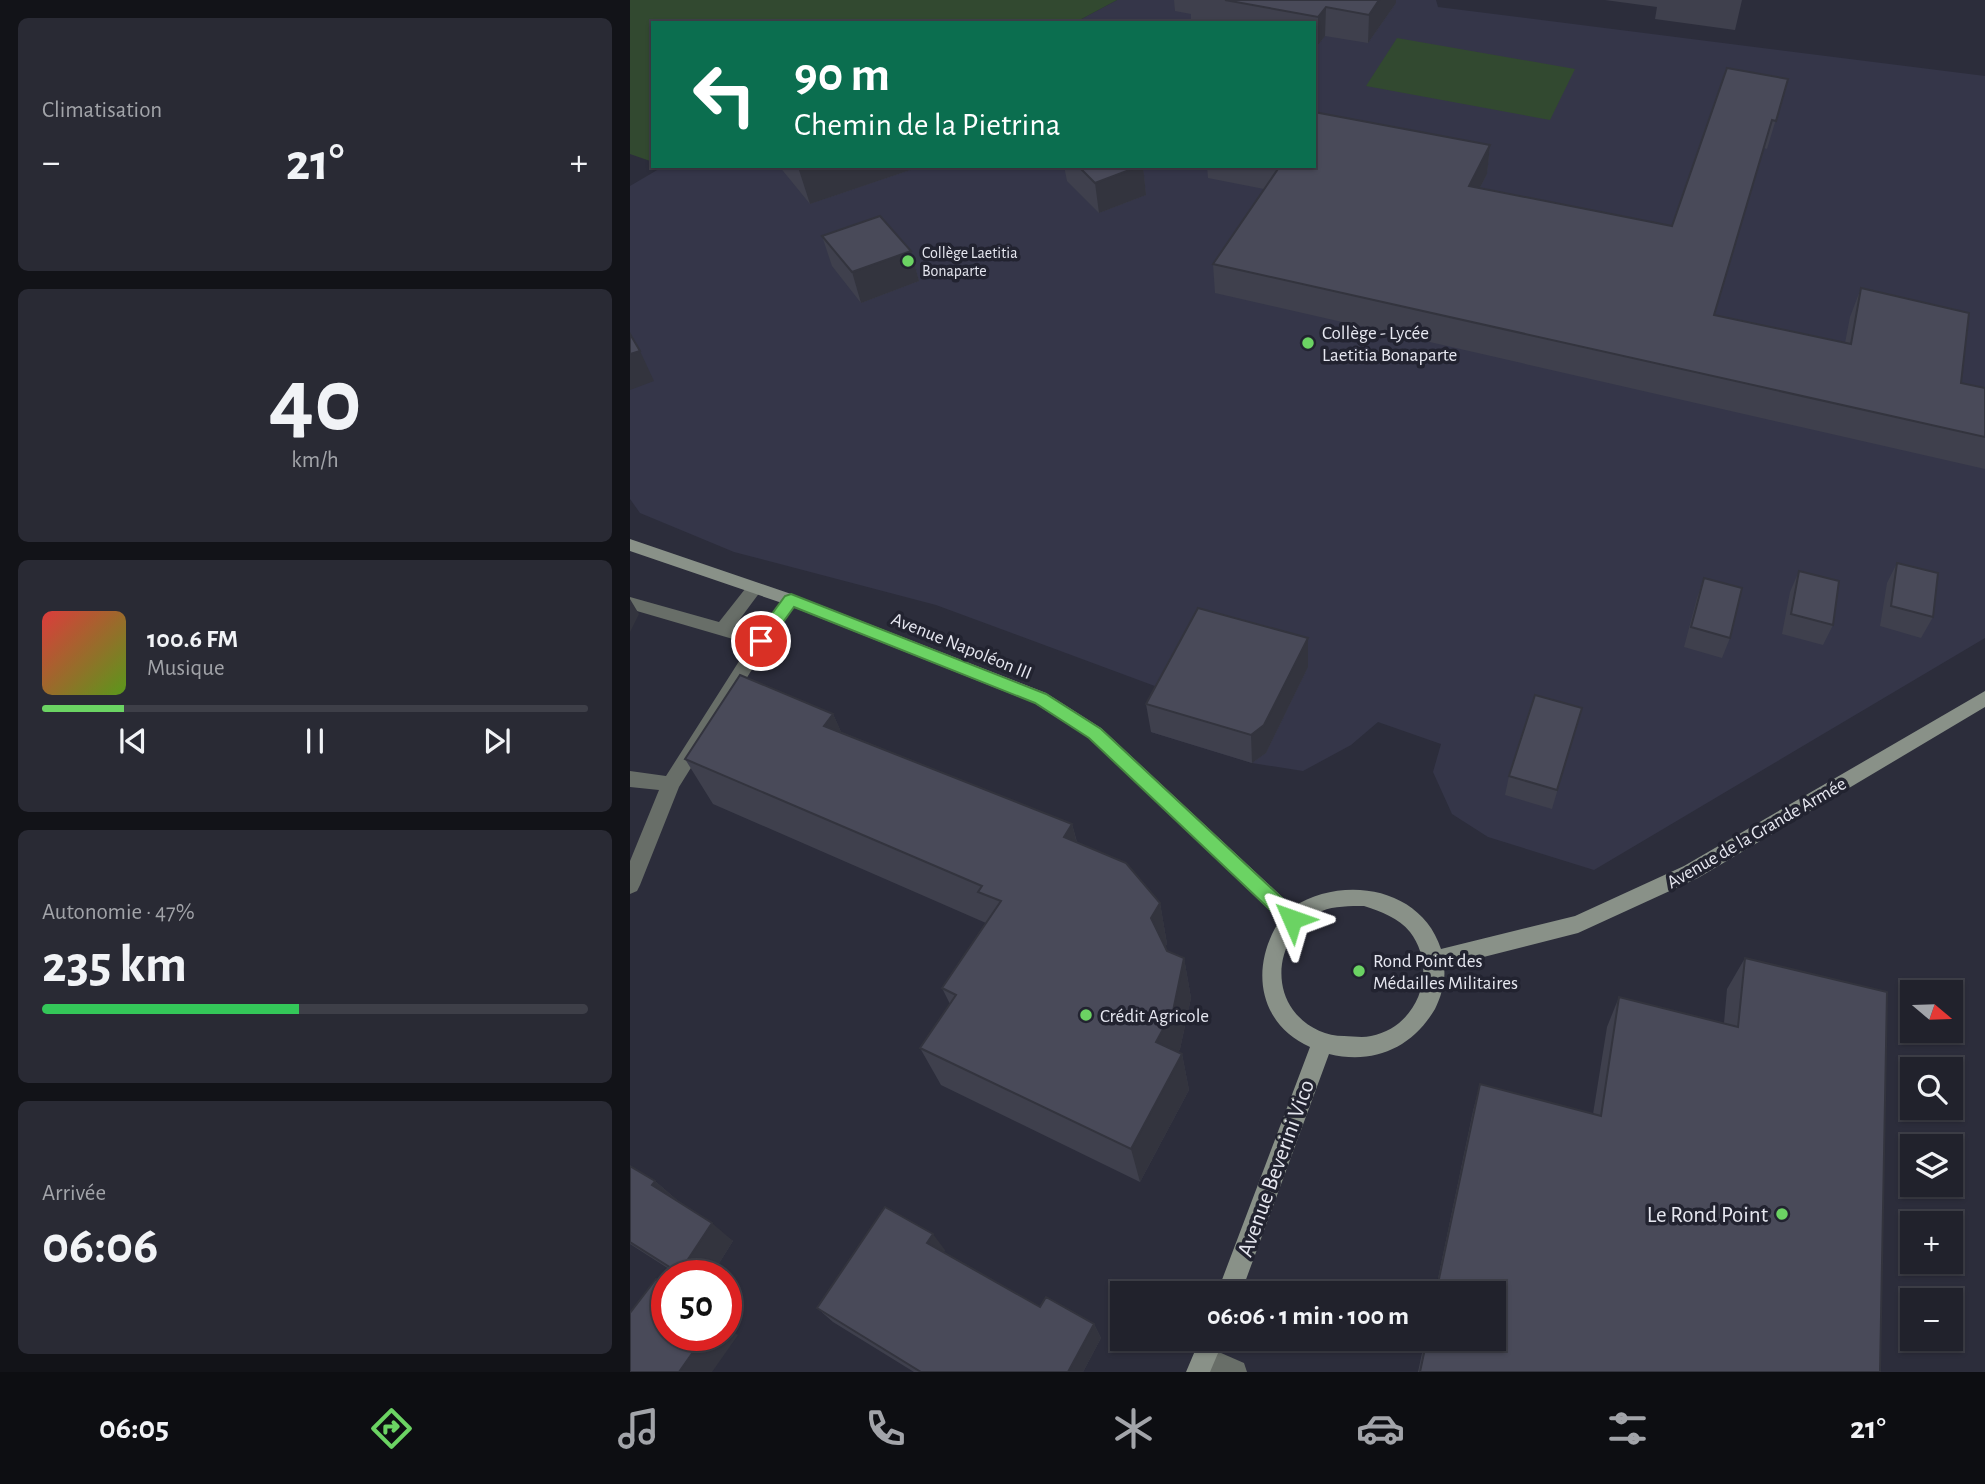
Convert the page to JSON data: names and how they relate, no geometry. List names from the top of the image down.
{
  "streets": {
    "main road": ["Avenue Napoléon III", "Avenue de la Grande Armée", "Avenue Beverini Vico"]
  },
  "crossings": [
    ["Avenue Napoléon III", "Avenue de la Grande Armée"],
    ["Avenue Napoléon III", "Avenue Beverini Vico"],
    ["Avenue de la Grande Armée", "Avenue Beverini Vico"]
  ],
  "places": [
    "Collège Laetitia Bonaparte",
    "Collège - Lycée Laetitia Bonaparte",
    "Rond Point des Médailles Militaires",
    "Crédit Agricole",
    "Le Rond Point"
  ],
  "north": "right",
  "page": {
    "tile": [
      "Climatisation",
      ["40", "km/h"],
      ["Autonomie · 47%", "235 km"],
      ["Arrivée", "06:06"]
    ],
    "turn": ["90 m", "Chemin de la Pietrina"],
    "heat": ["−", "21°", "+"],
    "song": ["100.6 FM", "Musique"],
    "map_buttons": ["+", "−"],
    "limit": "50",
    "trip": "06:06 · 1 min · 100 m",
    "tabs": ["06:05", "21°"]
  }
}
